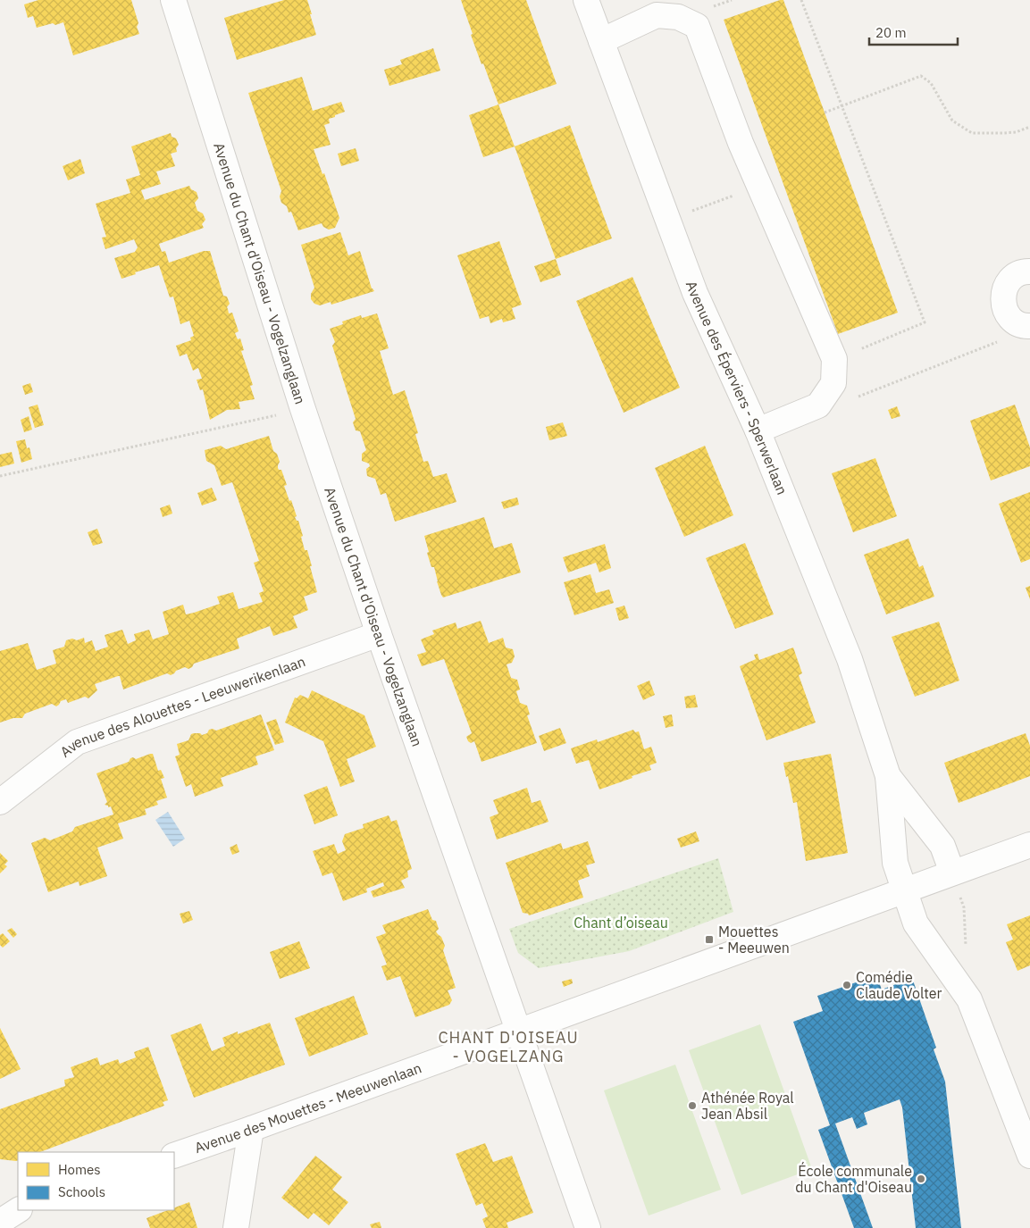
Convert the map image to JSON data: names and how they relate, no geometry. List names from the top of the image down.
{
  "streets": {
    "street": [
      "Avenue du Chant d'Oiseau - Vogelzanglaan",
      "Avenue des Éperviers - Sperwerlaan",
      "Avenue des Alouettes - Leeuwerikenlaan",
      "Avenue des Mouettes - Meeuwenlaan"
    ]
  },
  "crossings": [
    ["Avenue du Chant d'Oiseau - Vogelzanglaan", "Avenue des Alouettes - Leeuwerikenlaan"],
    ["Avenue du Chant d'Oiseau - Vogelzanglaan", "Avenue des Mouettes - Meeuwenlaan"],
    ["Avenue des Éperviers - Sperwerlaan", "Avenue des Mouettes - Meeuwenlaan"]
  ],
  "districts": ["CHANT D'OISEAU - VOGELZANG"],
  "parks": ["Chant d’oiseau"],
  "places": {
    "transit": ["Mouettes - Meeuwen"],
    "other": ["Comédie Claude Volter", "Athénée Royal Jean Absil", "École communale du Chant d'Oiseau"]
  },
  "legend": ["Homes", "Schools"],
  "scale_bar": "20 m"
}
